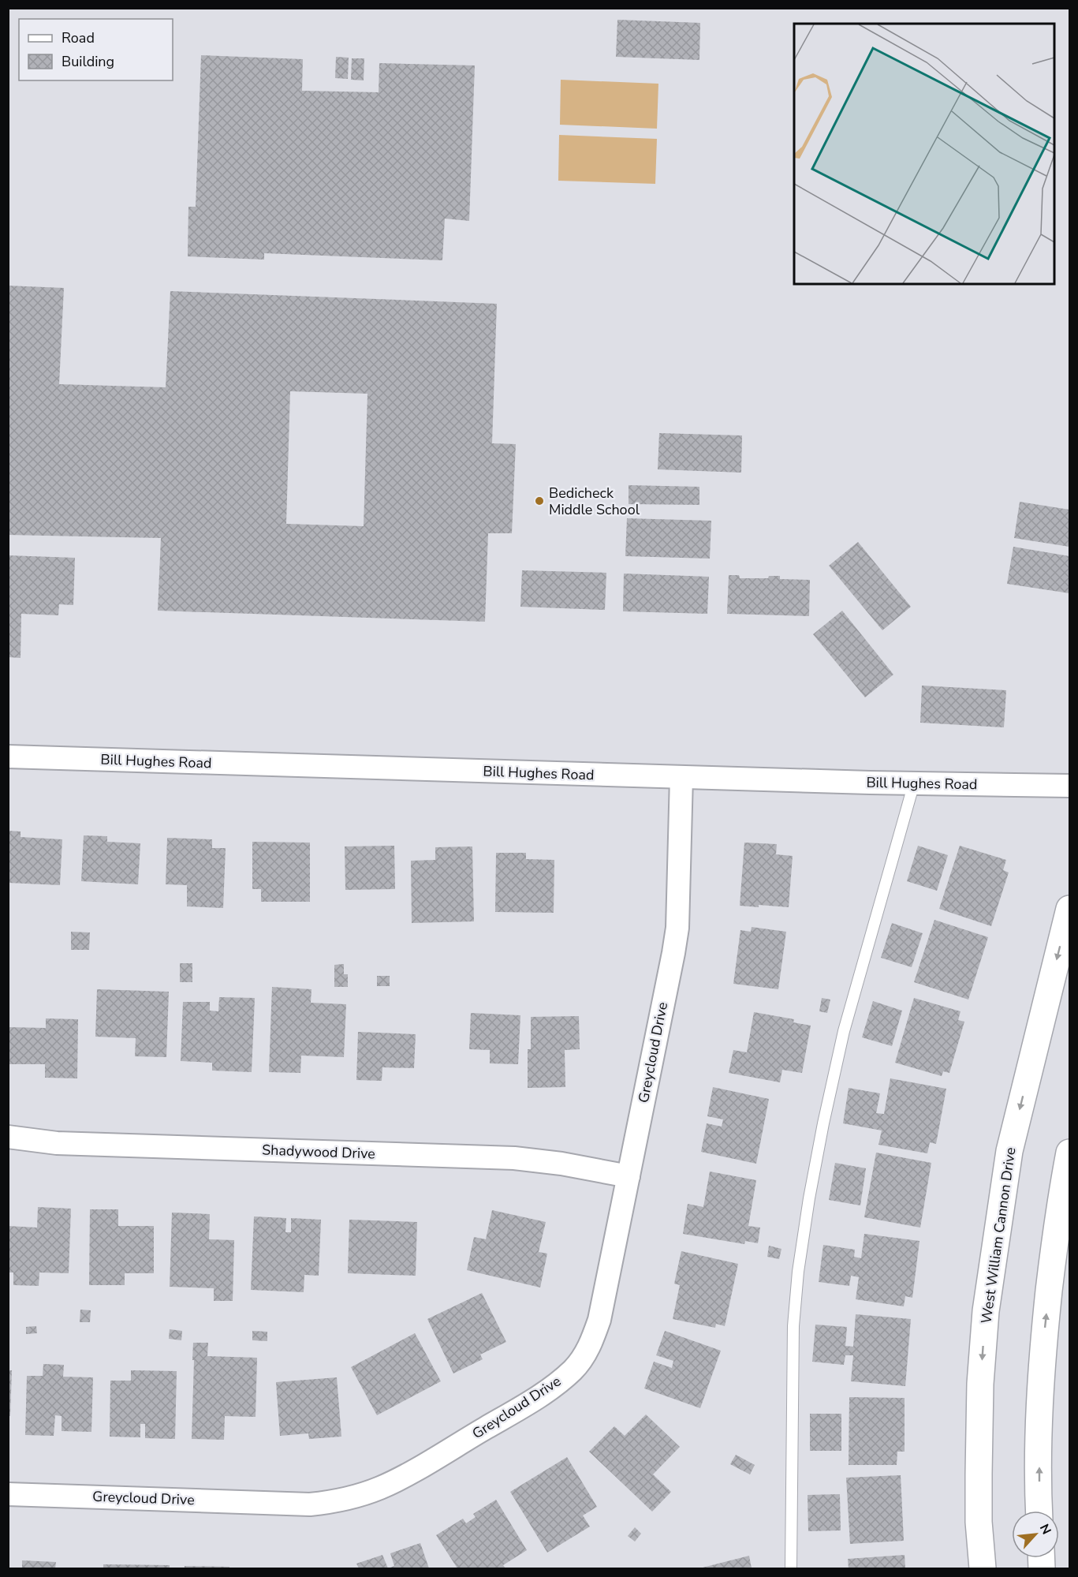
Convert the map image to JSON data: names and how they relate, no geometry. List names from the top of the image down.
{
  "streets": {
    "main road": ["West William Cannon Drive"],
    "street": ["Bill Hughes Road", "Greycloud Drive", "Shadywood Drive"]
  },
  "crossings": [
    ["Bill Hughes Road", "Greycloud Drive"],
    ["Greycloud Drive", "Shadywood Drive"]
  ],
  "places": ["Bedicheck Middle School"],
  "legend": ["Road", "Building"],
  "north": "top right"
}
